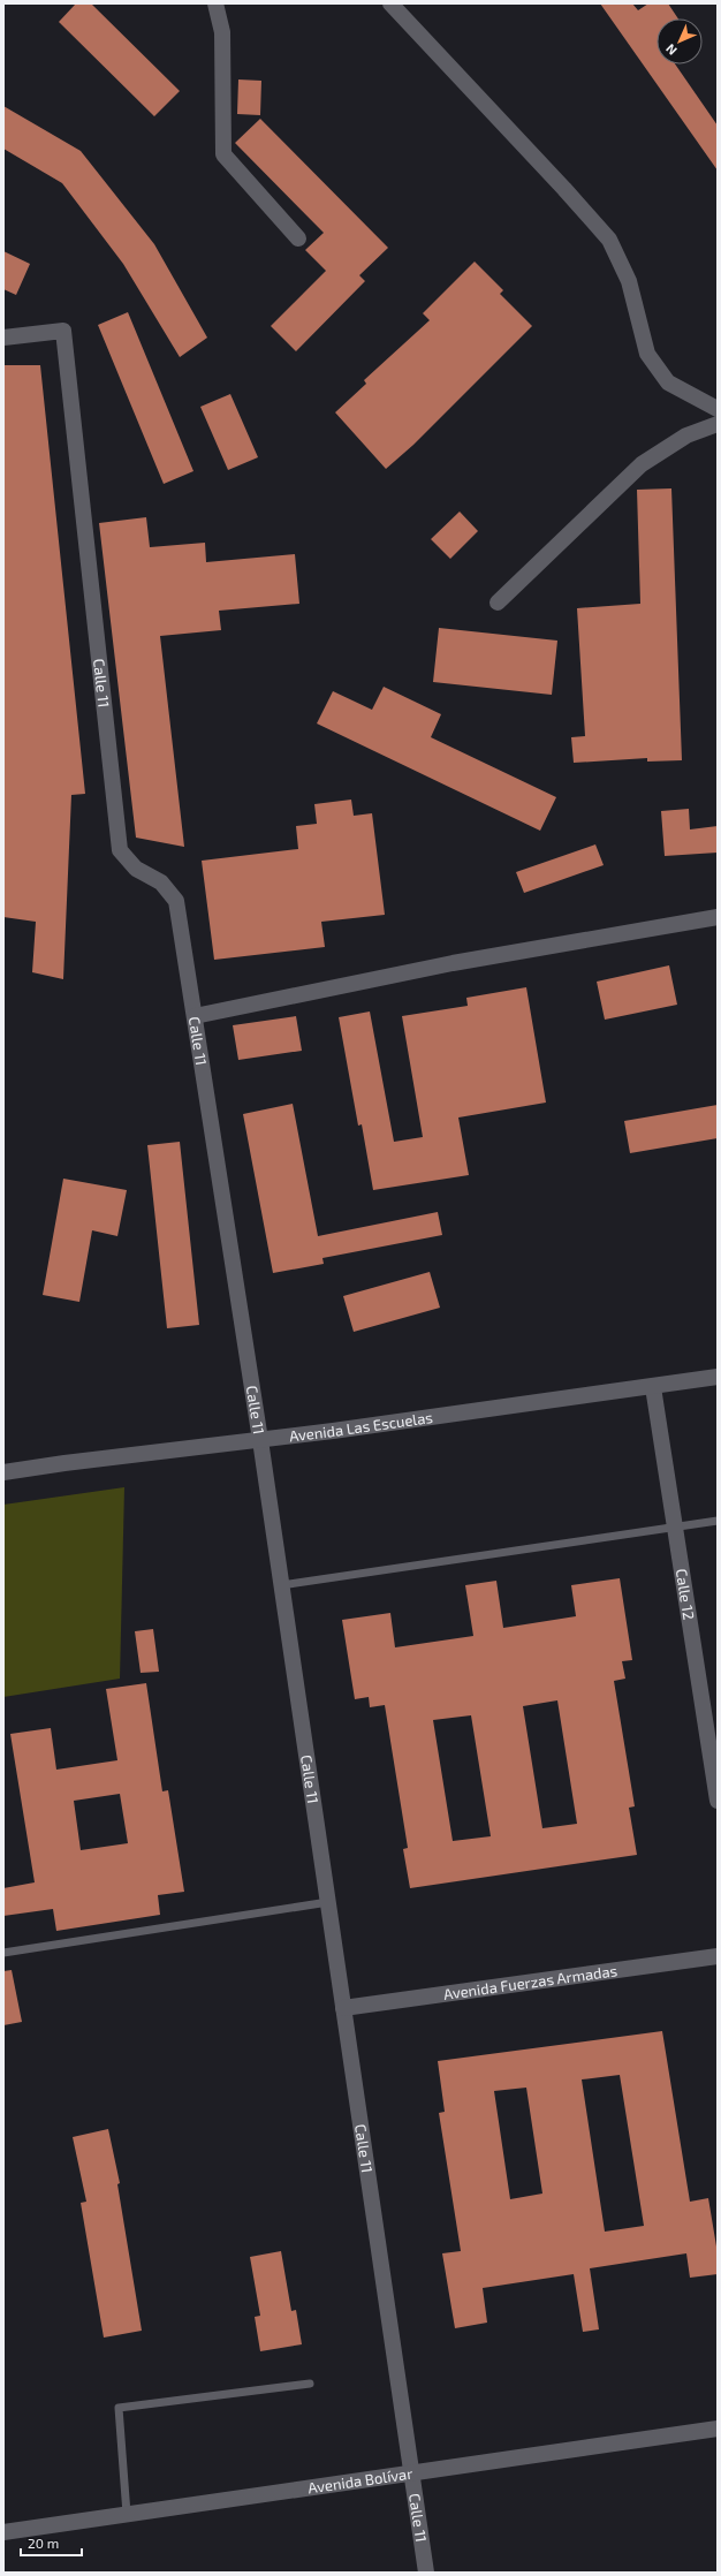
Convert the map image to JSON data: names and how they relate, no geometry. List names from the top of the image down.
{
  "streets": {
    "street": [
      "Calle 11",
      "Avenida Las Escuelas",
      "Calle 12",
      "Avenida Fuerzas Armadas",
      "Avenida Bolívar"
    ]
  },
  "crossings": [
    ["Calle 11", "Avenida Las Escuelas"],
    ["Calle 11", "Avenida Fuerzas Armadas"],
    ["Calle 11", "Avenida Bolívar"],
    ["Avenida Las Escuelas", "Calle 12"]
  ],
  "scale_bar": "20 m",
  "north": "bottom left"
}
